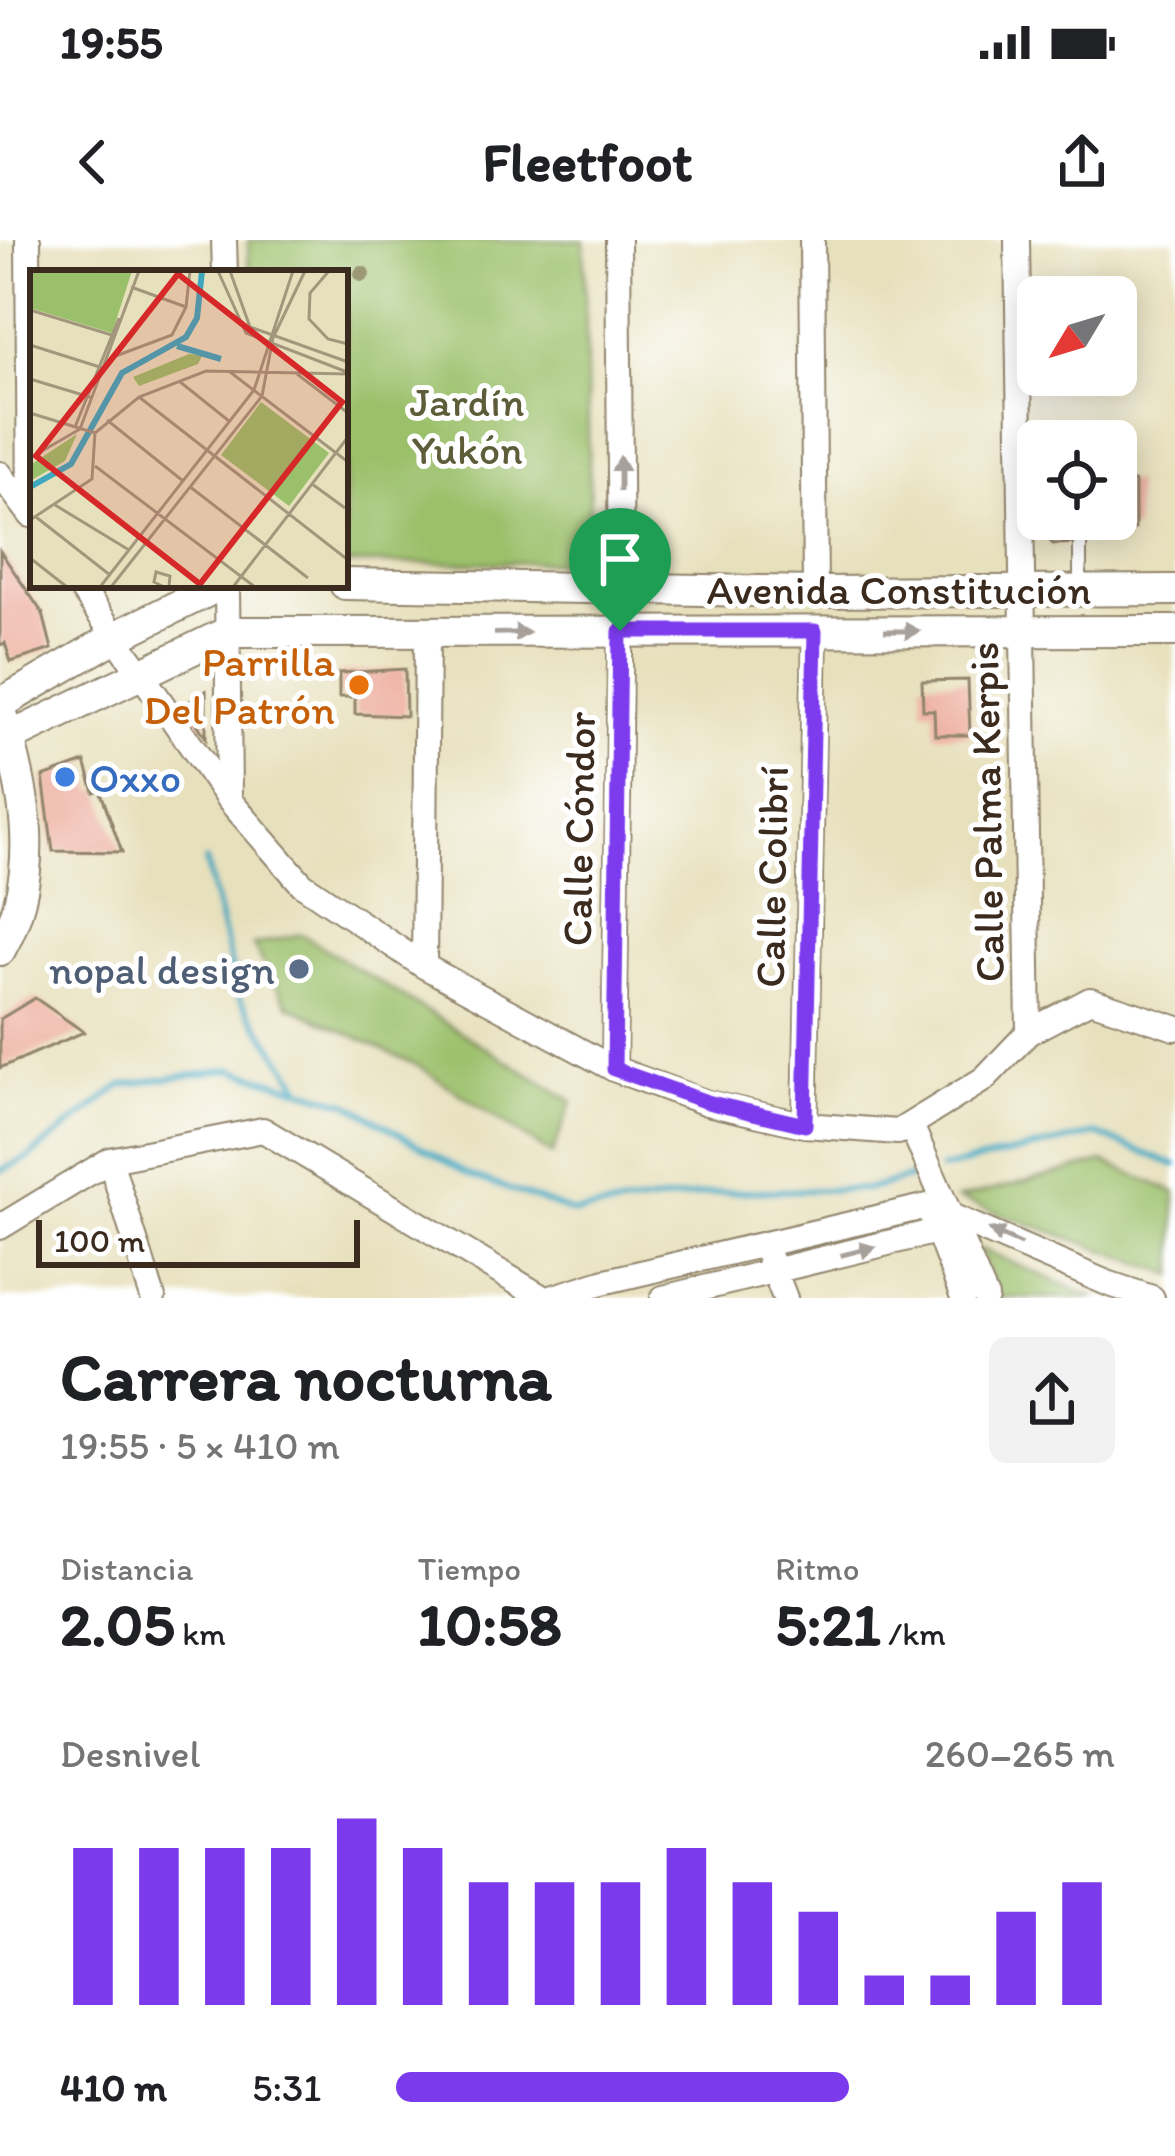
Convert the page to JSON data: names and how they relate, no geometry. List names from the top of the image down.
{
  "streets": {
    "street": [
      "Avenida Constitución",
      "Calle Palma Kerpis",
      "Calle Cóndor",
      "Calle Colibrí"
    ]
  },
  "crossings": [
    ["Avenida Constitución", "Calle Palma Kerpis"],
    ["Avenida Constitución", "Calle Cóndor"],
    ["Avenida Constitución", "Calle Colibrí"]
  ],
  "parks": ["Jardín Yukón"],
  "places": ["Parrilla Del Patrón", "Oxxo", "nopal design"],
  "scale_bar": "100 m",
  "north": "bottom left",
  "page": {
    "status": "19:55",
    "header": "Fleetfoot",
    "scale": "100 m",
    "heading": ["Carrera nocturna", "19:55 · 5 × 410 m"],
    "stats": [
      ["Distancia", "2.05 km"],
      ["Tiempo", "10:58"],
      ["Ritmo", "5:21 /km"]
    ],
    "chart": ["Desnivel", "260–265 m"],
    "list": [
      {
        "name": "410 m",
        "note": "5:31"
      }
    ]
  }
}
